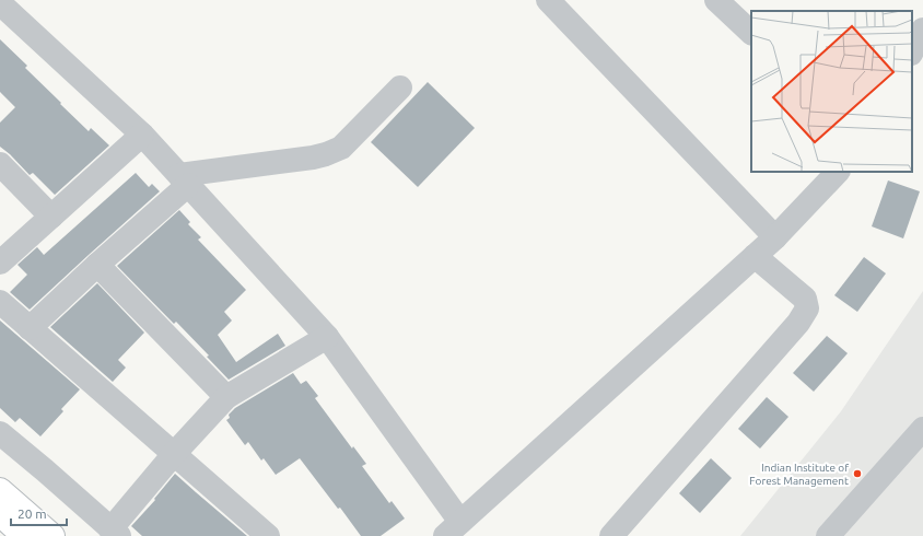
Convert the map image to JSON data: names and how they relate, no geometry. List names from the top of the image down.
{
  "places": ["Indian Institute of Forest Management"],
  "scale_bar": "20 m"
}
